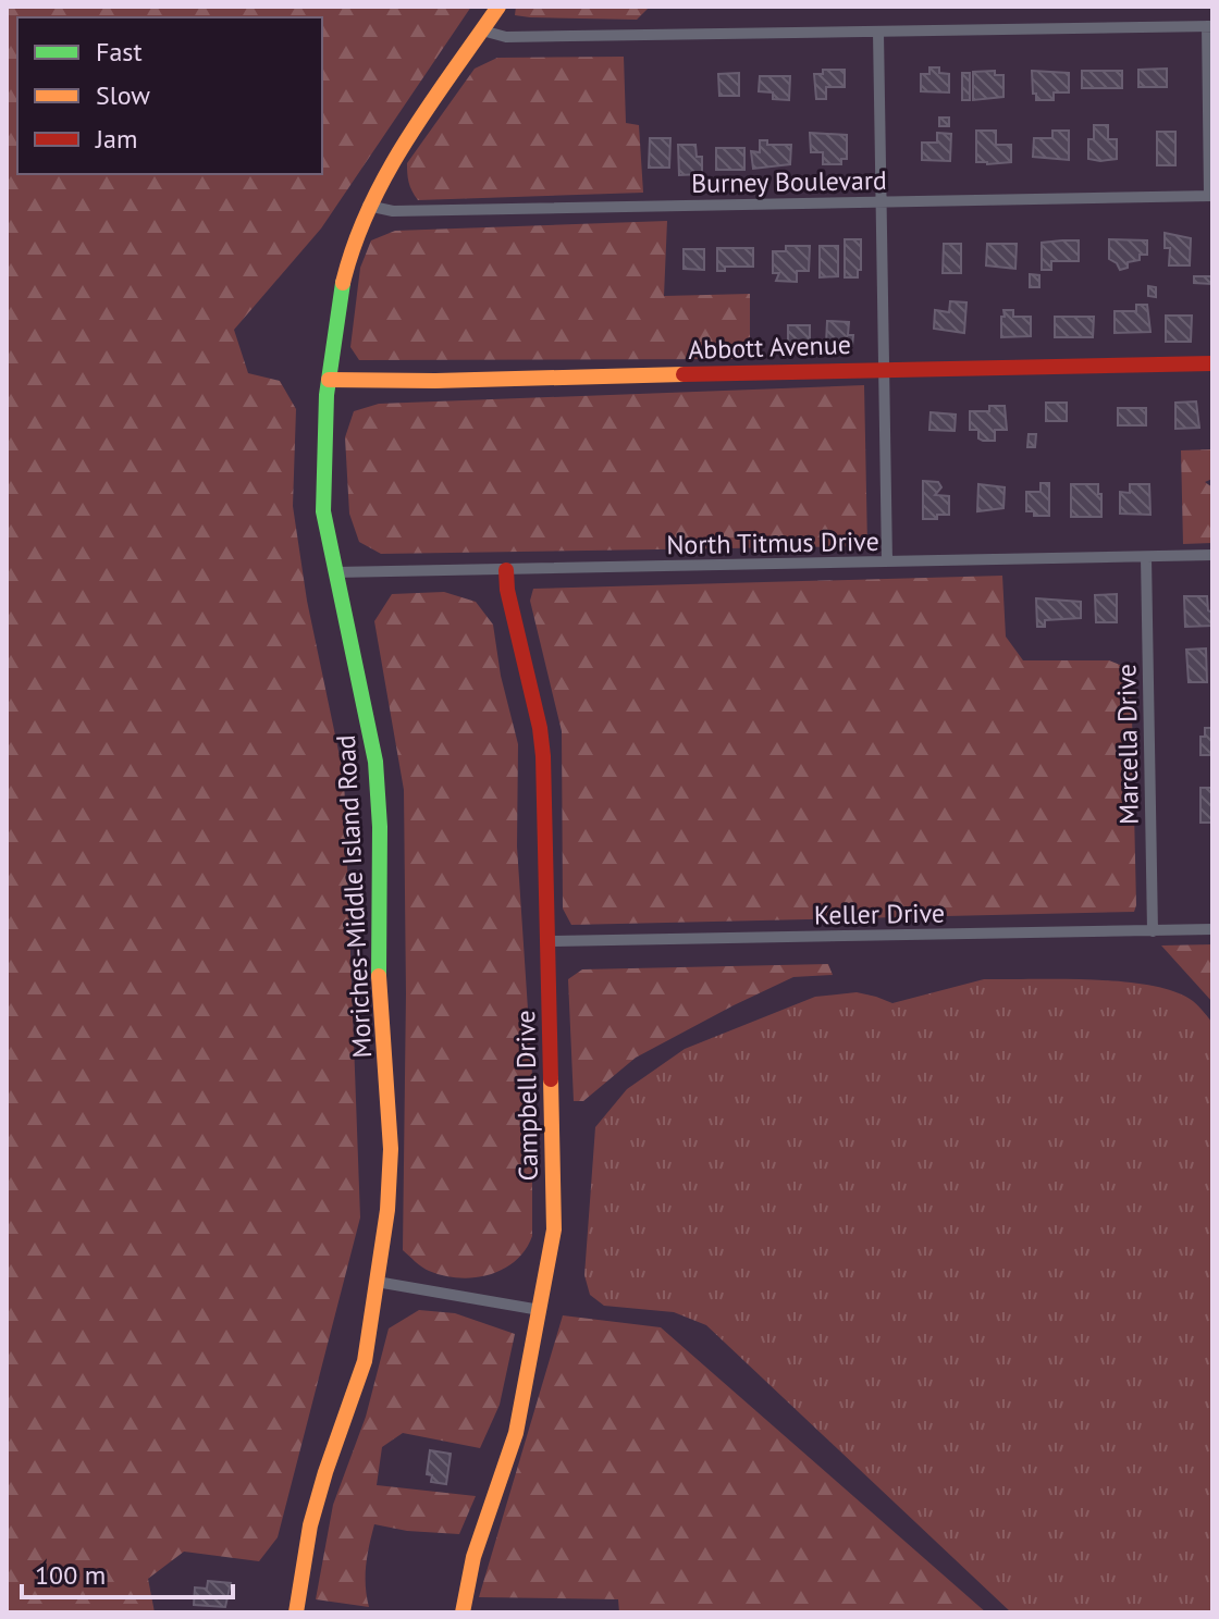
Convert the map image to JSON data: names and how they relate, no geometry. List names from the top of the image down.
{
  "streets": {
    "street": [
      "Burney Boulevard",
      "Abbott Avenue",
      "North Titmus Drive",
      "Marcella Drive",
      "Moriches-Middle Island Road",
      "Keller Drive",
      "Campbell Drive"
    ]
  },
  "crossings": [
    ["Burney Boulevard", "Moriches-Middle Island Road"],
    ["Abbott Avenue", "Moriches-Middle Island Road"],
    ["North Titmus Drive", "Marcella Drive"],
    ["North Titmus Drive", "Moriches-Middle Island Road"],
    ["North Titmus Drive", "Campbell Drive"],
    ["Marcella Drive", "Keller Drive"],
    ["Keller Drive", "Campbell Drive"]
  ],
  "legend": ["Fast", "Slow", "Jam"],
  "scale_bar": "100 m"
}
